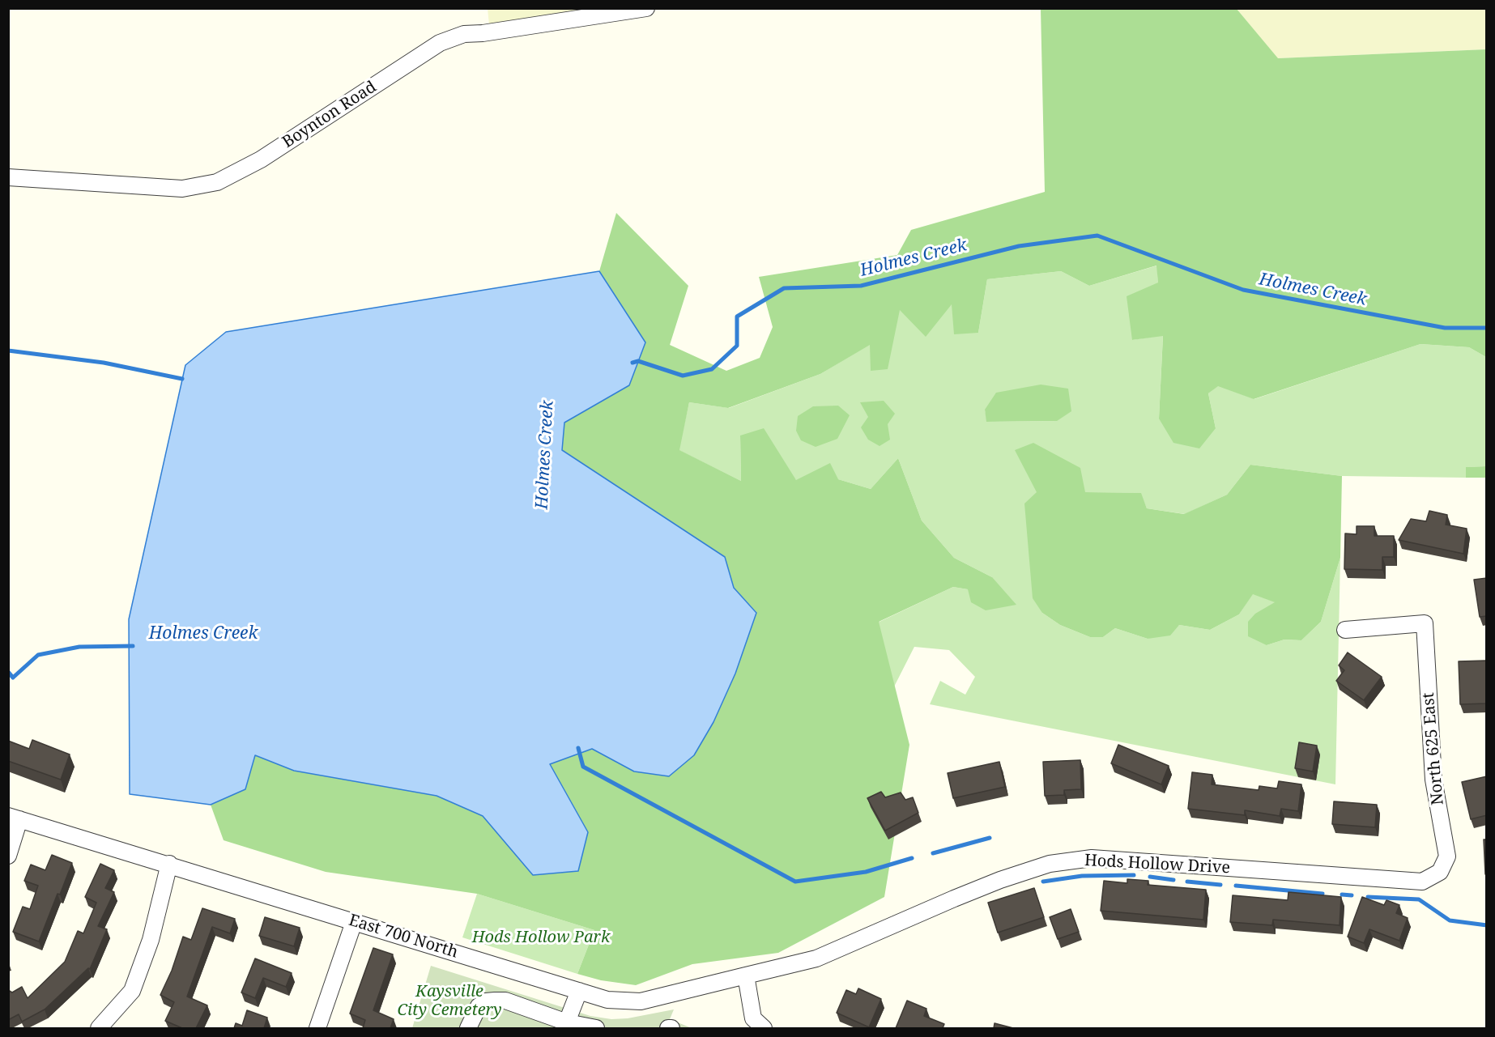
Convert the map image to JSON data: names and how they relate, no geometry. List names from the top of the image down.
{
  "streets": {
    "street": [
      "Boynton Road",
      "North 625 East",
      "Hods Hollow Drive",
      "East 700 North"
    ]
  },
  "crossings": [
    ["North 625 East", "Hods Hollow Drive"],
    ["Hods Hollow Drive", "East 700 North"]
  ],
  "water": ["Holmes Creek"],
  "parks": ["Hods Hollow Park", "Kaysville City Cemetery"]
}
